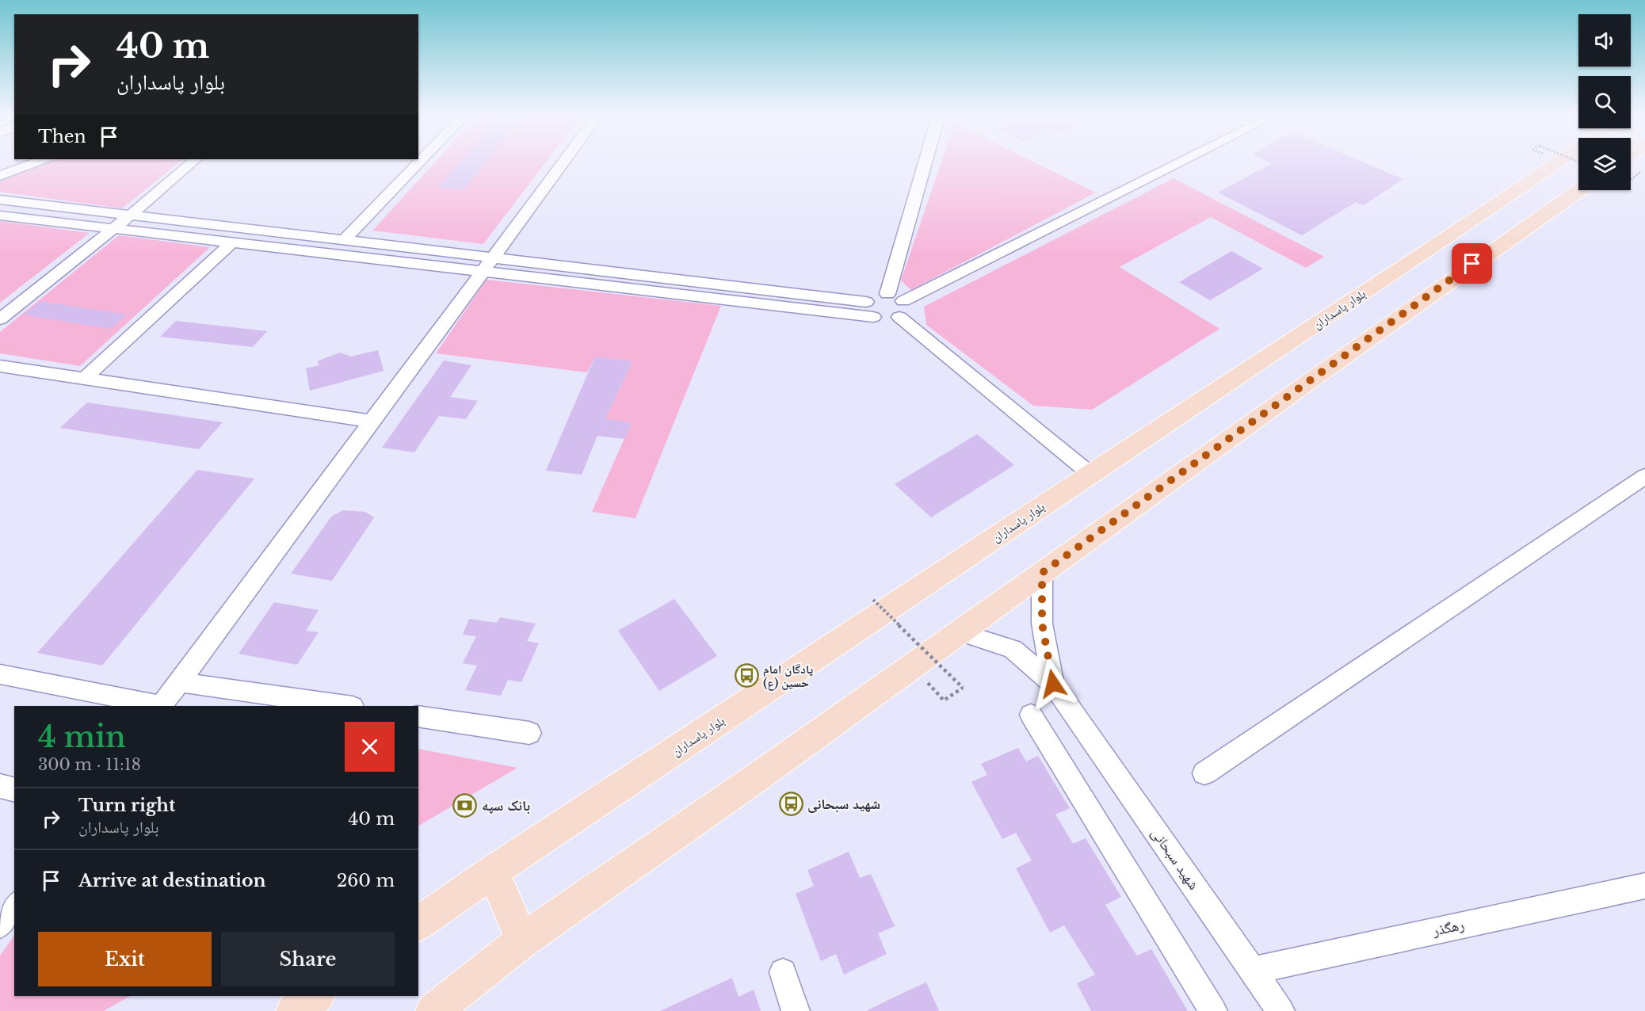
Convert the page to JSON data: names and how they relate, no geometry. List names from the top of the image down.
{
  "streets": {
    "main road": ["بلوار پاسداران"],
    "street": ["شهید سبحانی", "رهگذر"]
  },
  "crossings": [
    ["شهید سبحانی", "رهگذر"]
  ],
  "places": {
    "bus stop": ["پادگان امام حسین (ع)", "شهید سبحانی"],
    "bank": ["بانک سپه"]
  },
  "page": {
    "turn": ["40 m", "بلوار پاسداران"],
    "then": "Then",
    "heading": ["4 min", "300 m · 11:18"],
    "list": [
      {
        "name": "Turn right",
        "note": "بلوار پاسداران",
        "value": "40 m"
      },
      {
        "name": "Arrive at destination",
        "value": "260 m"
      }
    ],
    "buttons": ["Exit", "Share"]
  }
}
